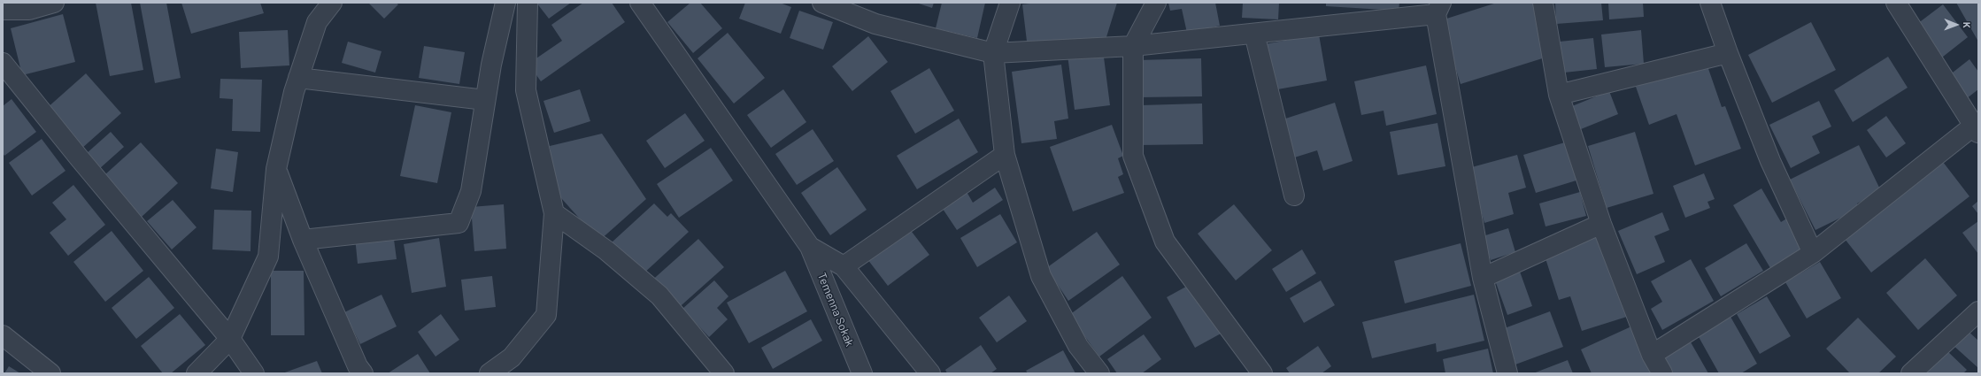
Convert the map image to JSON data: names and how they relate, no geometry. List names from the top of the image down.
{
  "streets": {
    "street": ["Temenna Sokak"]
  },
  "north": "right"
}
